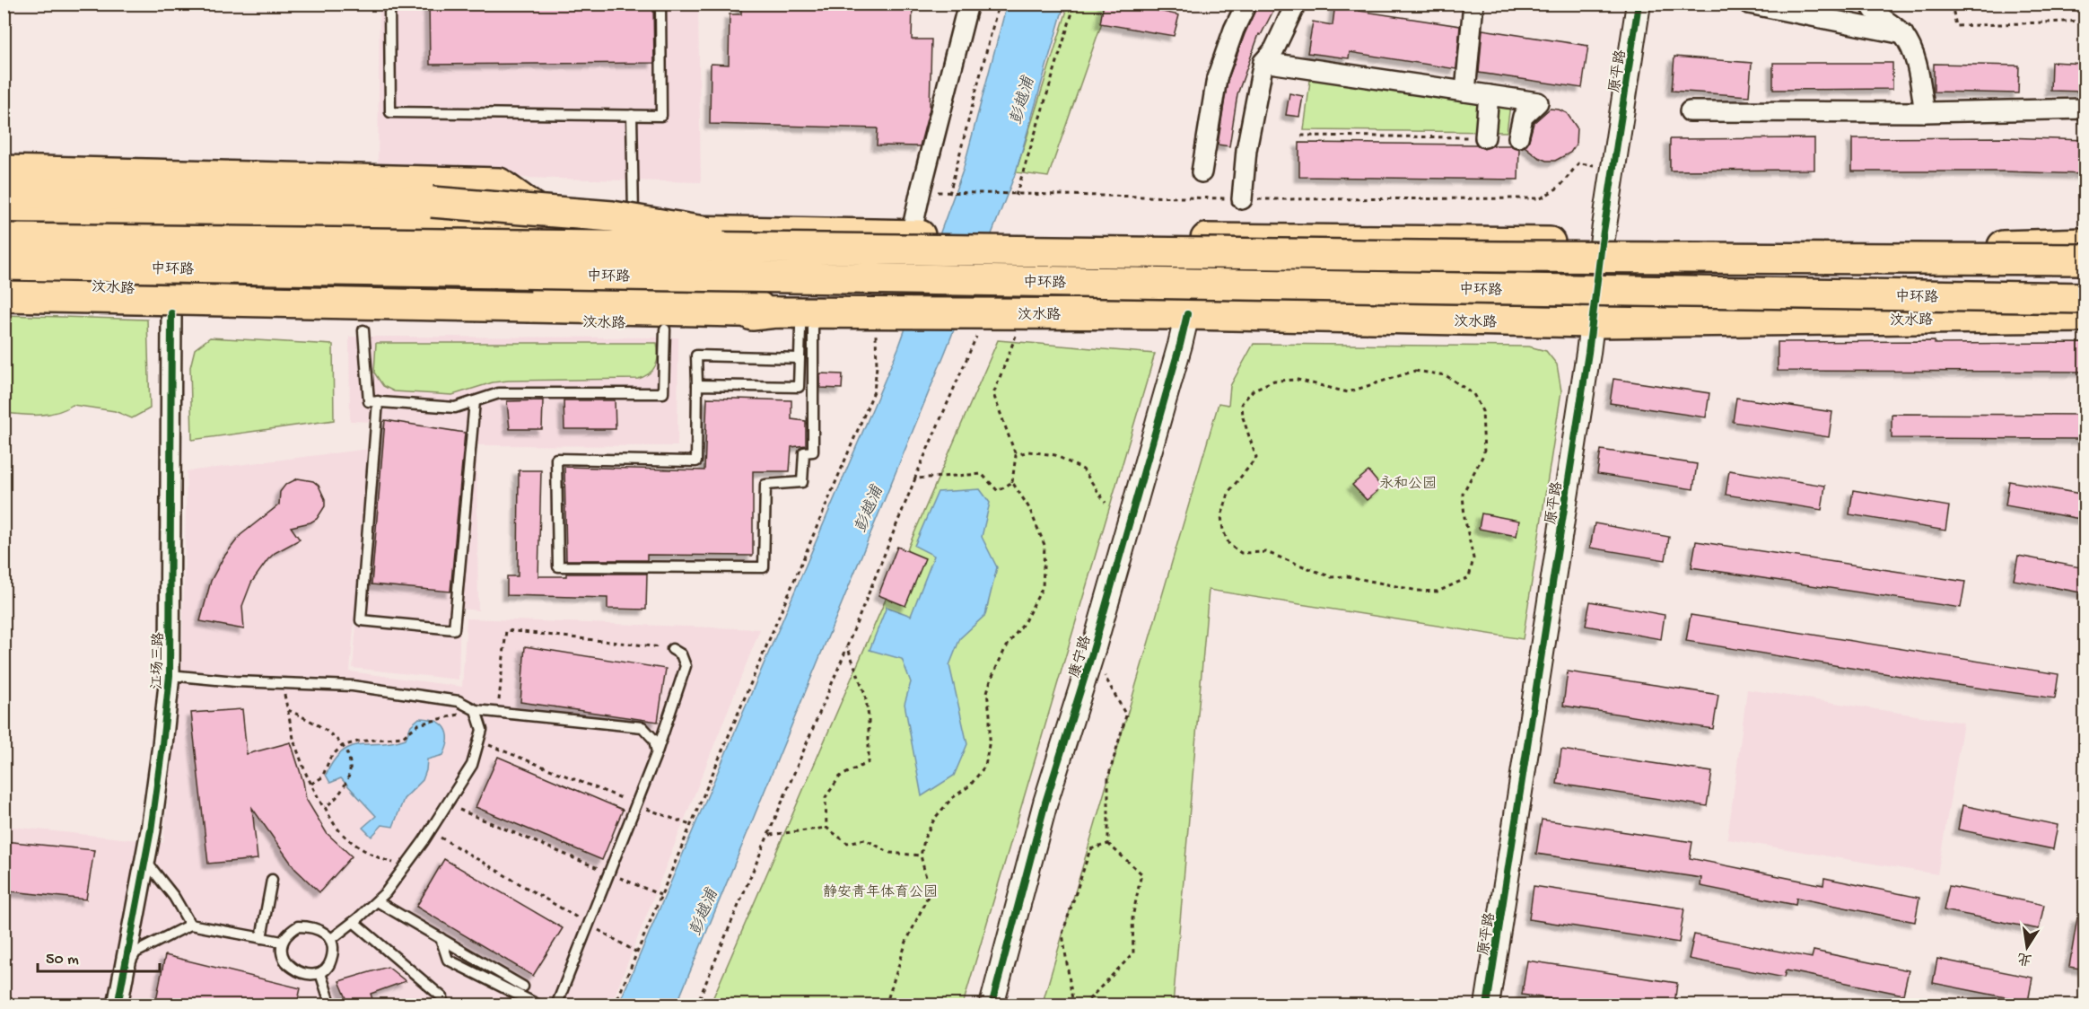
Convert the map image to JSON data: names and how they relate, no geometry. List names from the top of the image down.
{
  "streets": {
    "main road": ["中环路", "汶水路"],
    "street": ["原平路", "康宁路", "江场三路"]
  },
  "crossings": [
    ["原平路", "汶水路"],
    ["汶水路", "康宁路"],
    ["汶水路", "江场三路"]
  ],
  "water": ["彭越浦"],
  "parks": ["永和公园", "静安青年体育公园"],
  "scale_bar": "50 m",
  "north": "bottom"
}
